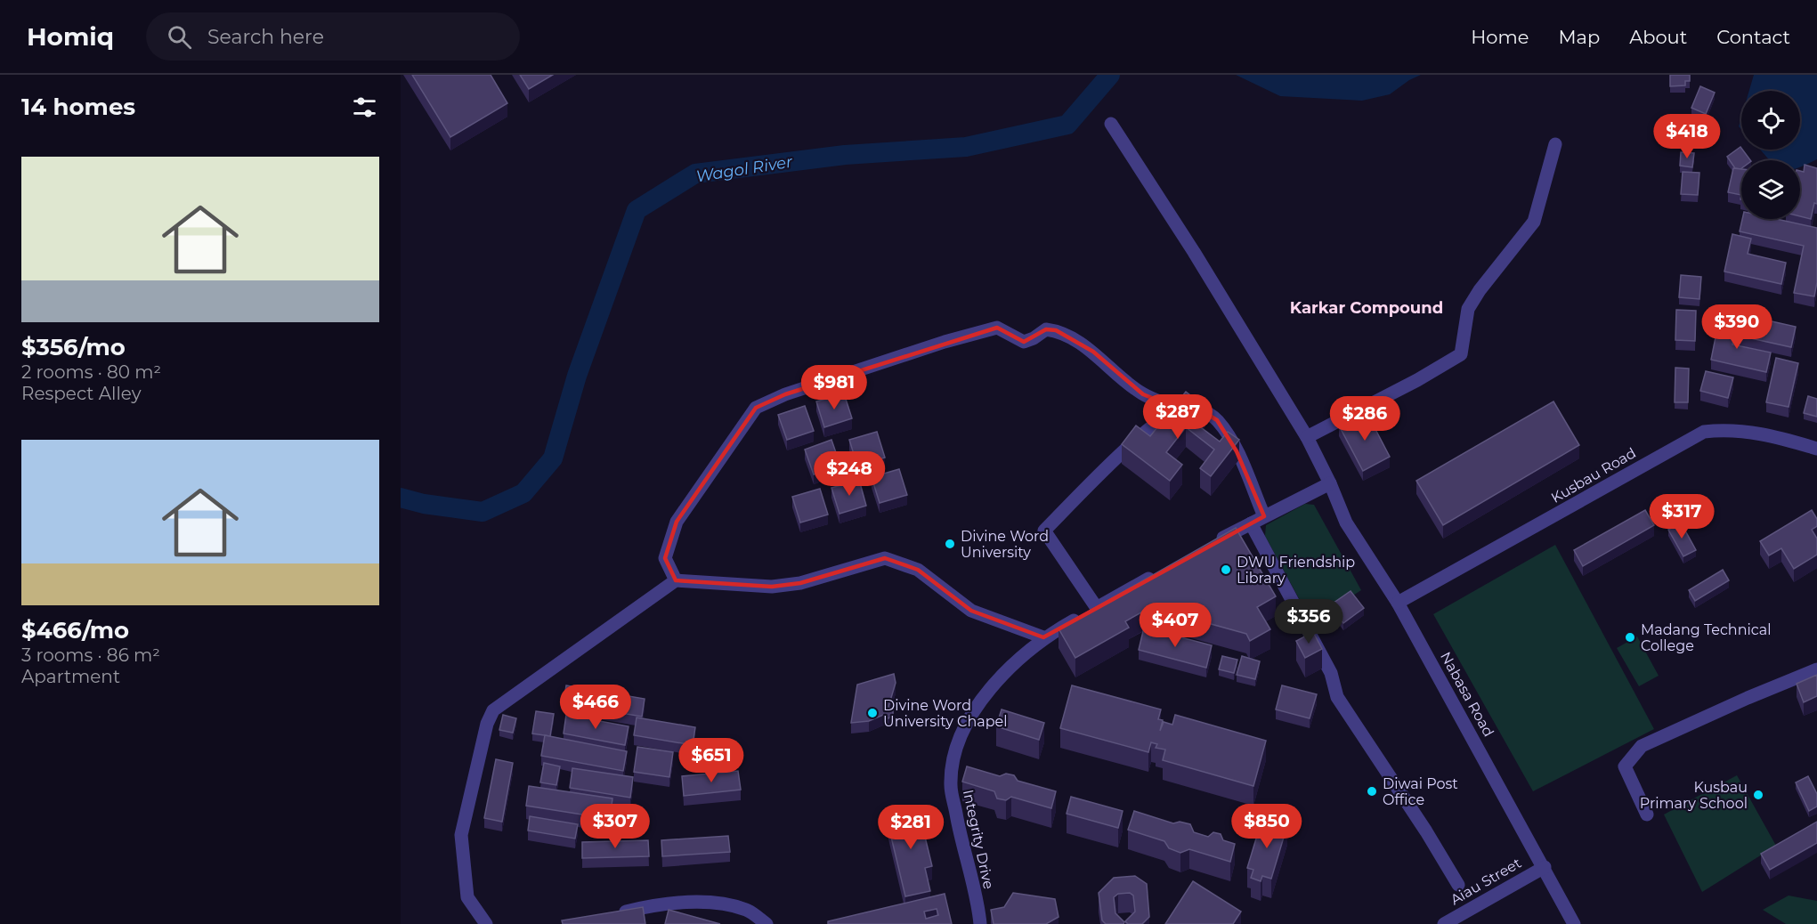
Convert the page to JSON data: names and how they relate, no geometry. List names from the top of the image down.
{
  "streets": {
    "street": [
      "Kusbau Road",
      "Nabasa Road",
      "Integrity Drive",
      "Aiau Street"
    ]
  },
  "crossings": [
    ["Kusbau Road", "Nabasa Road"],
    ["Nabasa Road", "Aiau Street"]
  ],
  "districts": ["Karkar Compound"],
  "water": ["Wagol River"],
  "places": [
    "Divine Word University",
    "DWU Friendship Library",
    "Madang Technical College",
    "Divine Word University Chapel",
    "Diwai Post Office",
    "Kusbau Primary School"
  ],
  "page": {
    "header": "Homiq",
    "search": "Search here",
    "nav": [
      "Home",
      "Map",
      "About",
      "Contact"
    ],
    "heading": "14 homes",
    "price": [
      "$418",
      "$390",
      "$981",
      "$287",
      "$286",
      "$248",
      "$317",
      "$356",
      "$407",
      "$466",
      "$651",
      "$307",
      "$850",
      "$281"
    ],
    "list": [
      {
        "name": "$356/mo",
        "note": "2 rooms · 80 m² · Respect Alley"
      },
      {
        "name": "$466/mo",
        "note": "3 rooms · 86 m² · Apartment"
      }
    ]
  }
}
